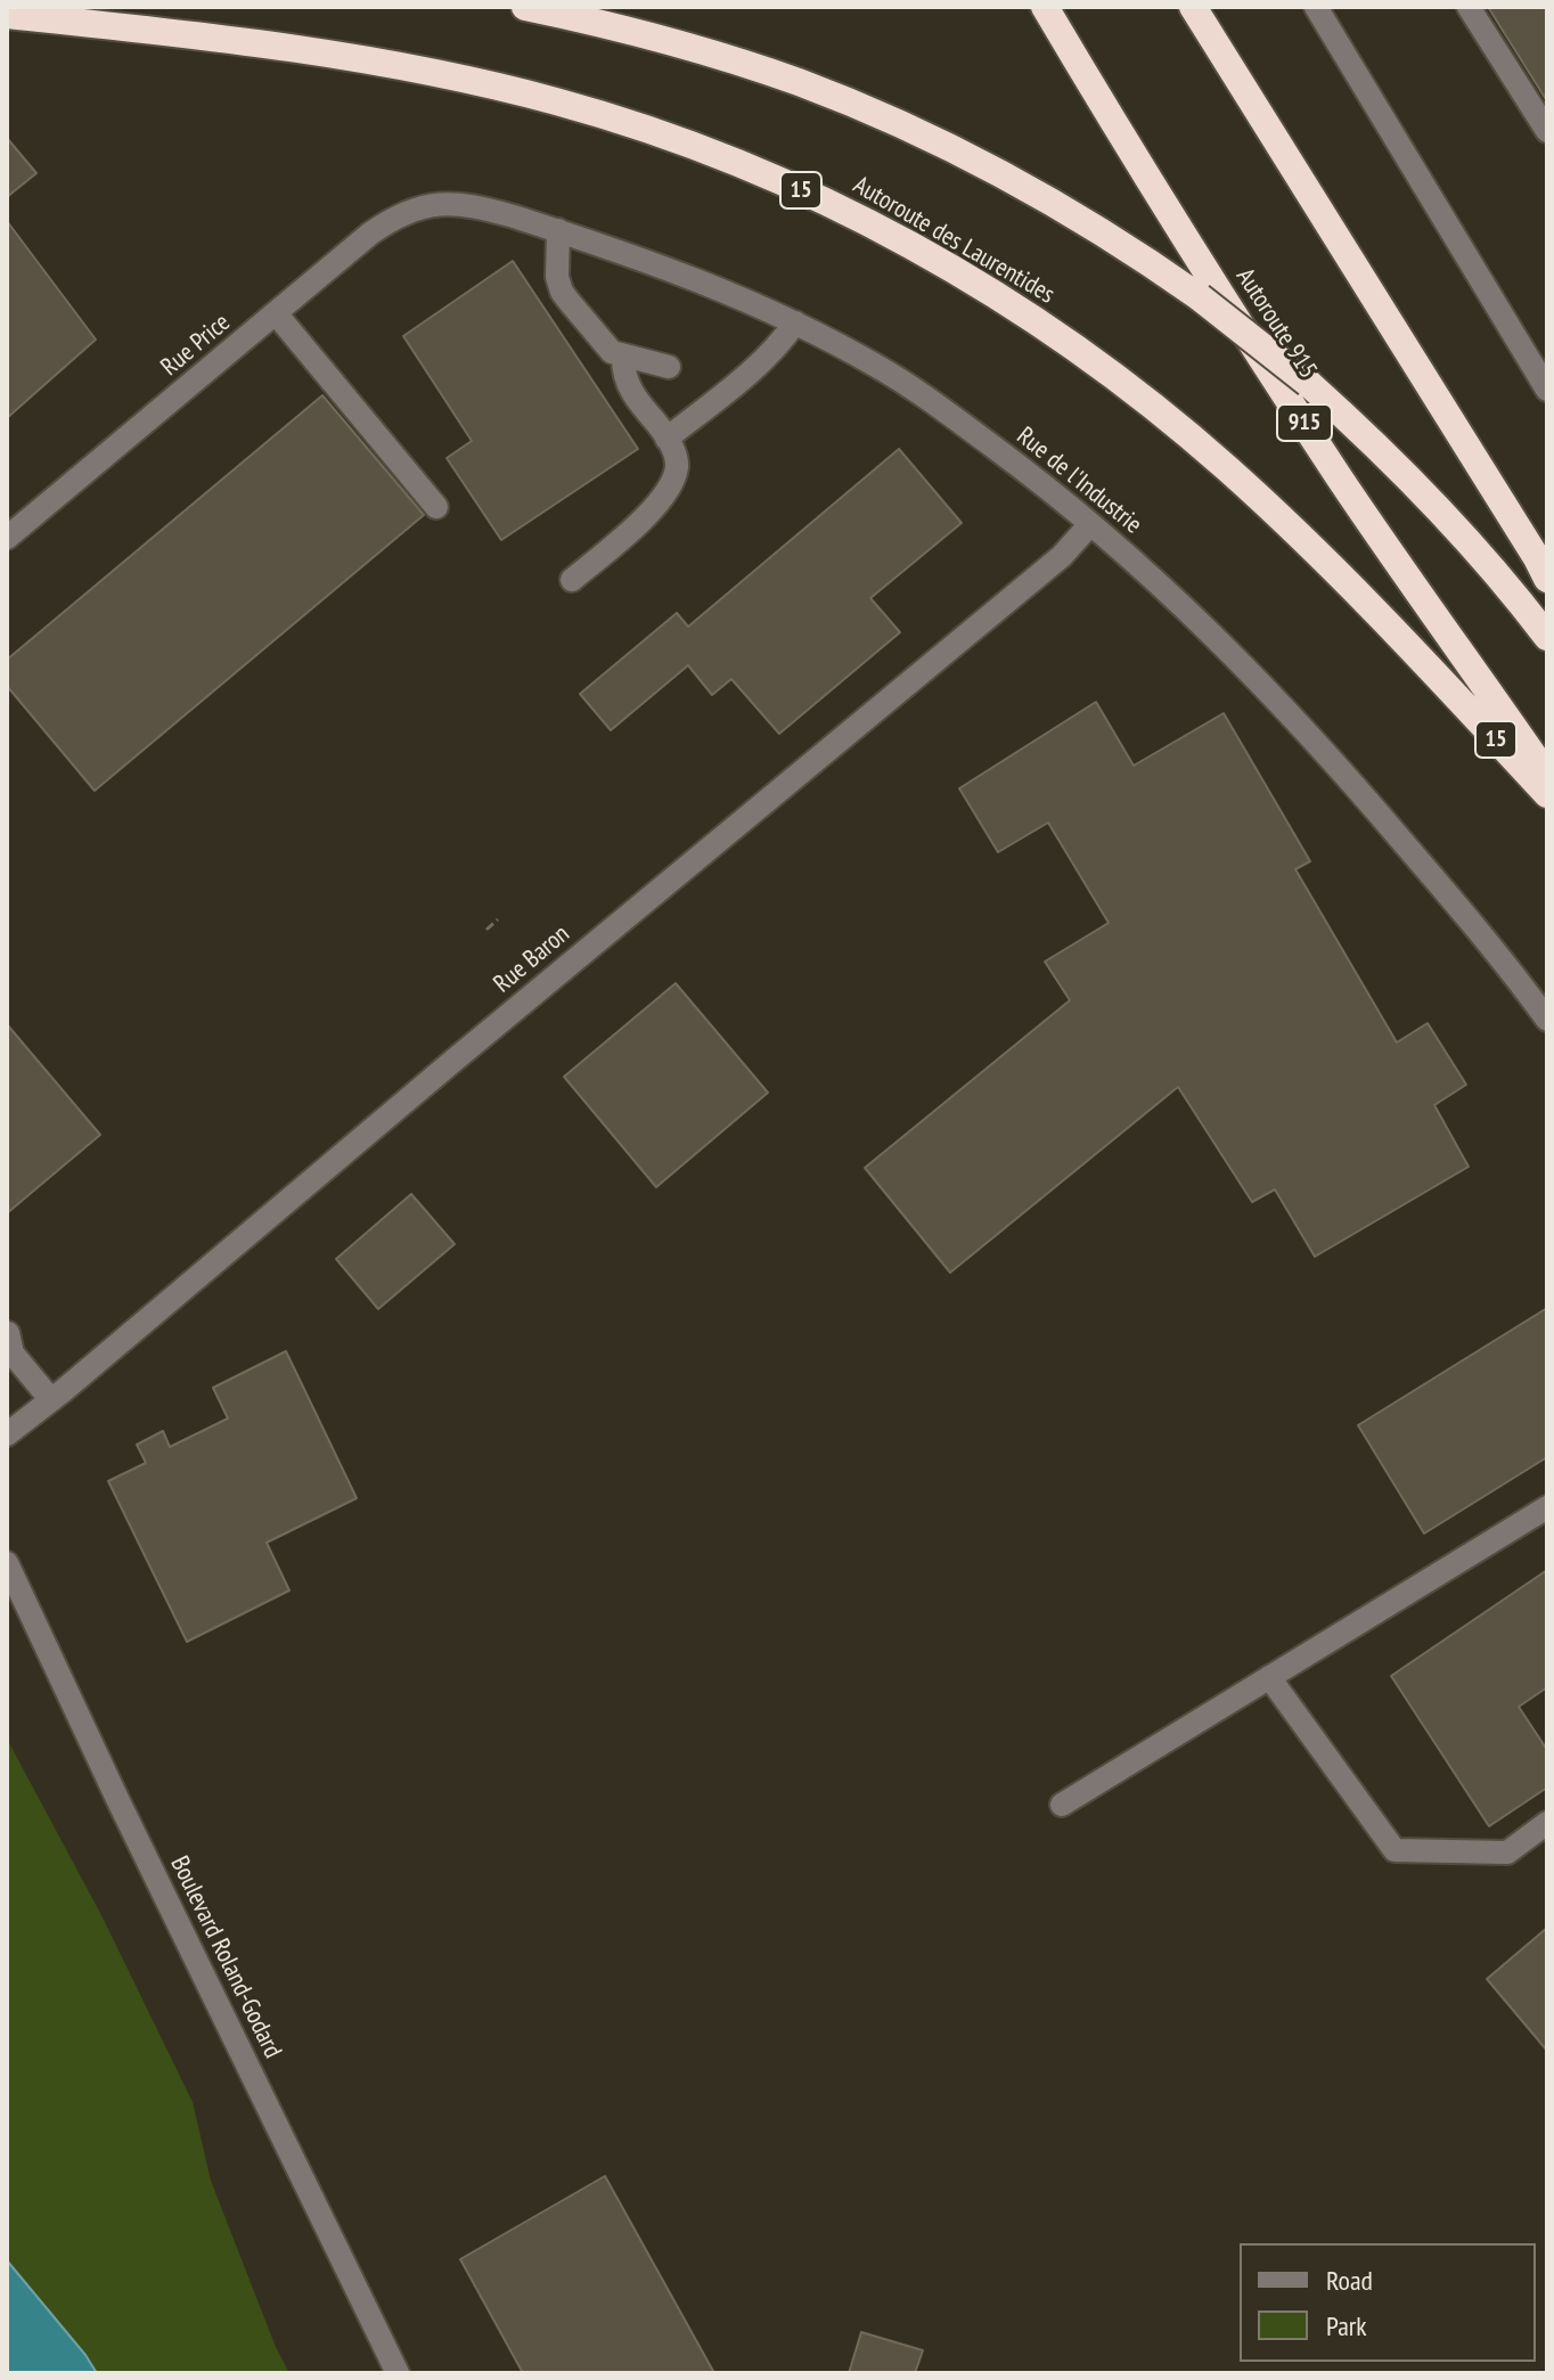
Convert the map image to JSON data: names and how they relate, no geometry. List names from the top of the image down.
{
  "streets": {
    "highway": [
      "15",
      "Autoroute des Laurentides",
      "Autoroute 915",
      "915"
    ],
    "street": [
      "Rue Price",
      "Rue de l'Industrie",
      "Rue Baron",
      "Boulevard Roland-Godard"
    ]
  },
  "crossings": [
    ["Rue Price", "Rue de l'Industrie"],
    ["Rue de l'Industrie", "Rue Baron"]
  ],
  "legend": ["Road", "Park"]
}
